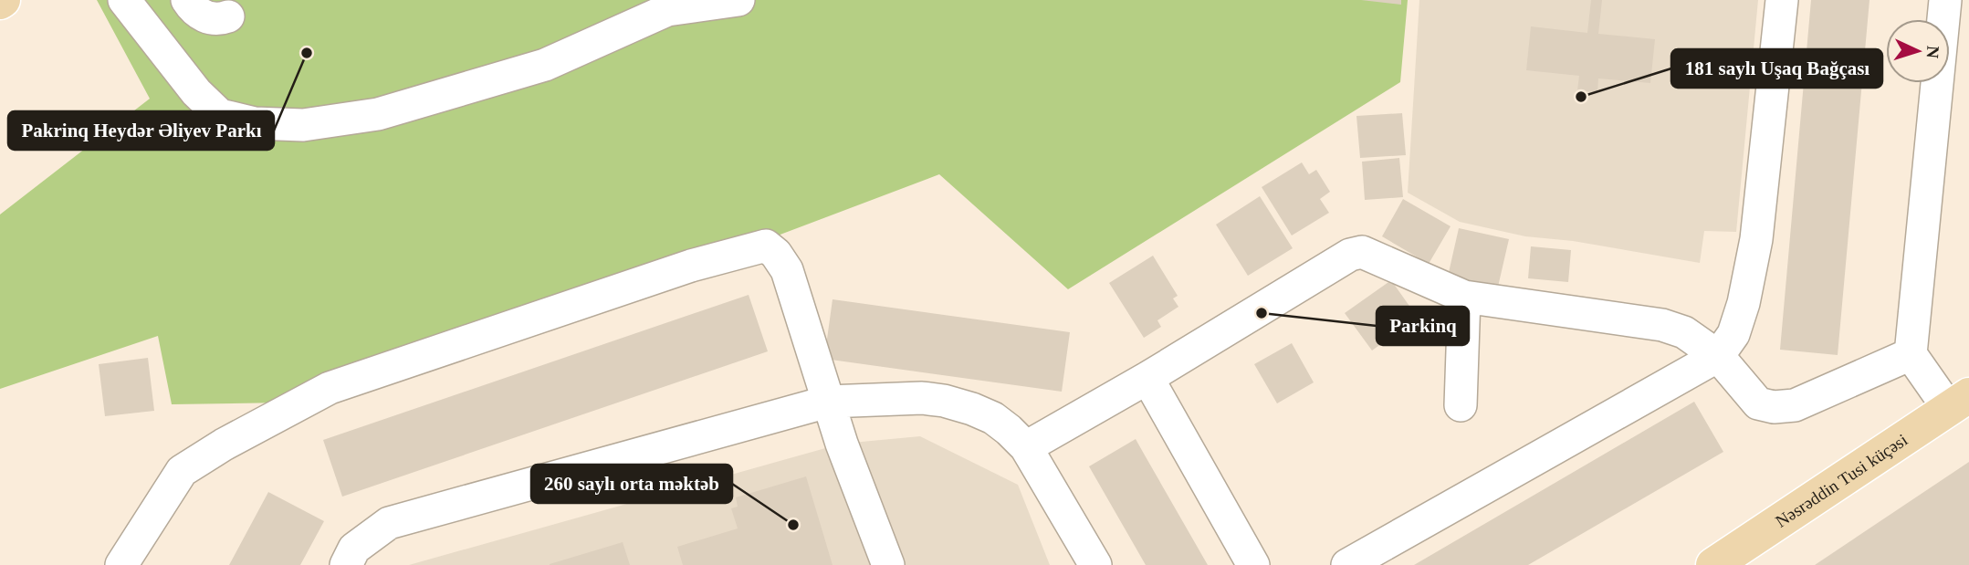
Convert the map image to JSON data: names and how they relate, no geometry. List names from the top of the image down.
{
  "streets": {
    "main road": ["Nəsrəddin Tusi küçəsi"]
  },
  "places": [
    "Pakrinq Heydər Əliyev Parkı",
    "181 saylı Uşaq Bağçası",
    "Parkinq",
    "260 saylı orta məktəb"
  ],
  "north": "right"
}
